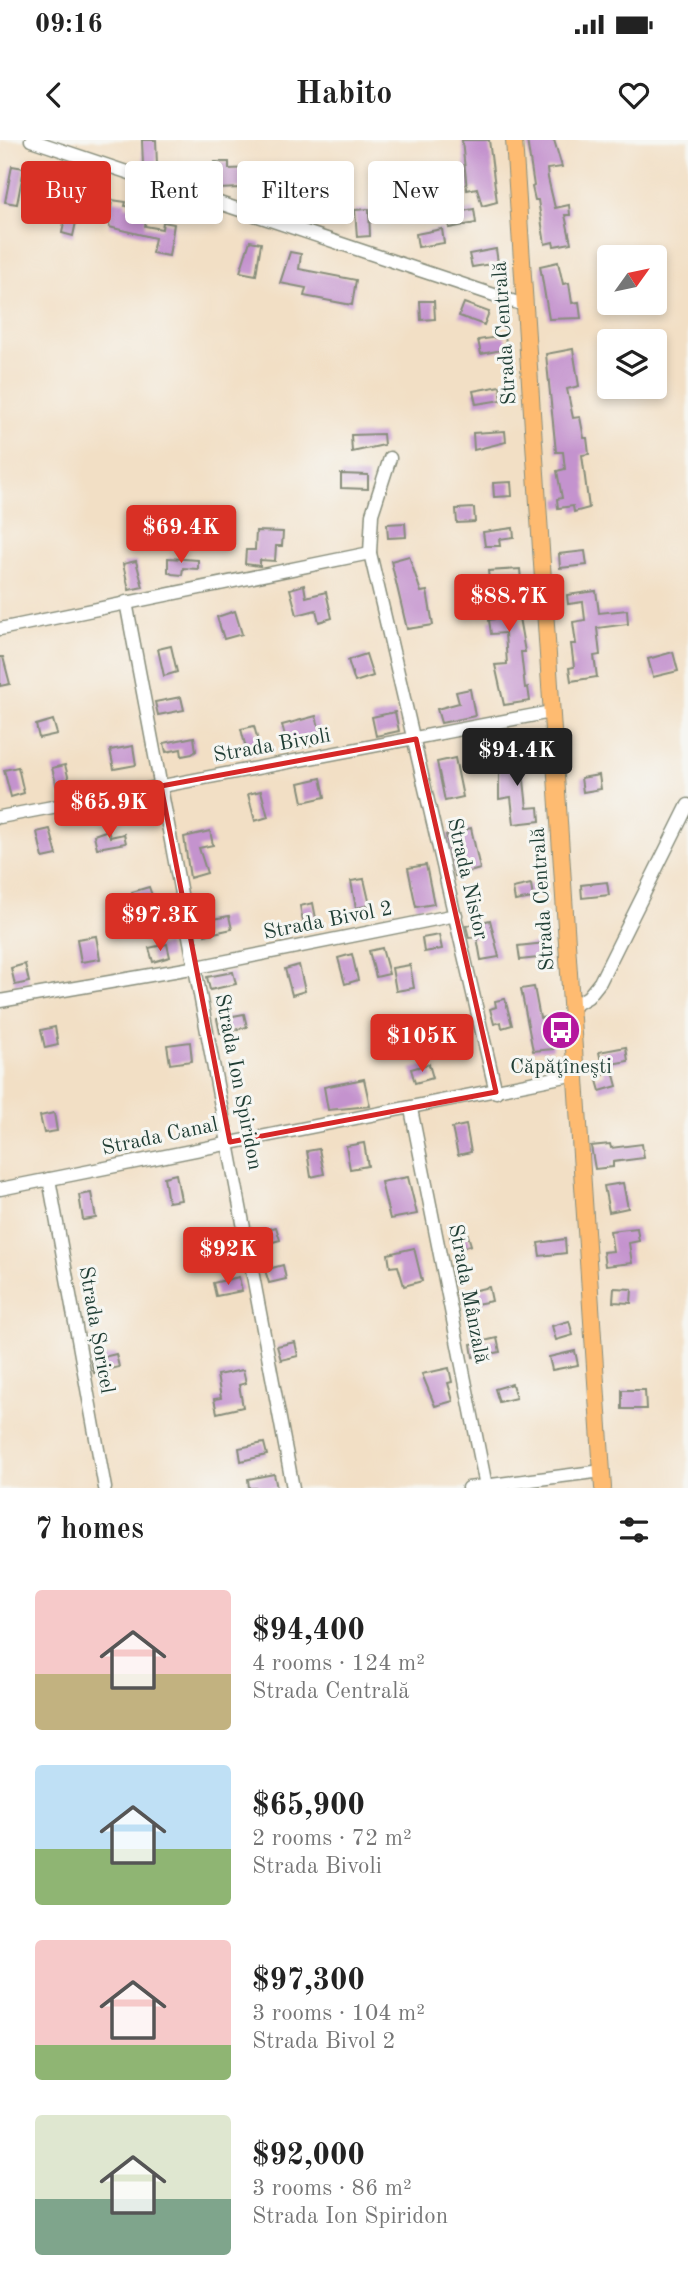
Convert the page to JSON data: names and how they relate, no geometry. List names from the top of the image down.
{
  "streets": {
    "main road": ["Strada Centrală"],
    "street": [
      "Strada Bivoli",
      "Strada Nistor",
      "Strada Bivol 2",
      "Strada Ion Spiridon",
      "Strada Canal",
      "Strada Mânzală",
      "Strada Șoricel"
    ]
  },
  "crossings": [
    ["Strada Centrală", "Strada Bivoli"],
    ["Strada Centrală", "Strada Canal"],
    ["Strada Bivoli", "Strada Nistor"],
    ["Strada Bivoli", "Strada Ion Spiridon"],
    ["Strada Nistor", "Strada Bivol 2"],
    ["Strada Nistor", "Strada Canal"],
    ["Strada Bivol 2", "Strada Ion Spiridon"],
    ["Strada Ion Spiridon", "Strada Canal"],
    ["Strada Canal", "Strada Mânzală"],
    ["Strada Canal", "Strada Șoricel"]
  ],
  "places": {
    "bus stop": ["Căpăţîneşti"]
  },
  "north": "top right",
  "page": {
    "status": "09:16",
    "header": "Habito",
    "chip": [
      "Buy",
      "Rent",
      "Filters",
      "New"
    ],
    "price": [
      "$69.4K",
      "$88.7K",
      "$94.4K",
      "$65.9K",
      "$97.3K",
      "$105K",
      "$92K"
    ],
    "heading": "7 homes",
    "list": [
      {
        "name": "$94,400",
        "note": "4 rooms · 124 m² · Strada Centrală"
      },
      {
        "name": "$65,900",
        "note": "2 rooms · 72 m² · Strada Bivoli"
      },
      {
        "name": "$97,300",
        "note": "3 rooms · 104 m² · Strada Bivol 2"
      },
      {
        "name": "$92,000",
        "note": "3 rooms · 86 m² · Strada Ion Spiridon"
      }
    ]
  }
}
